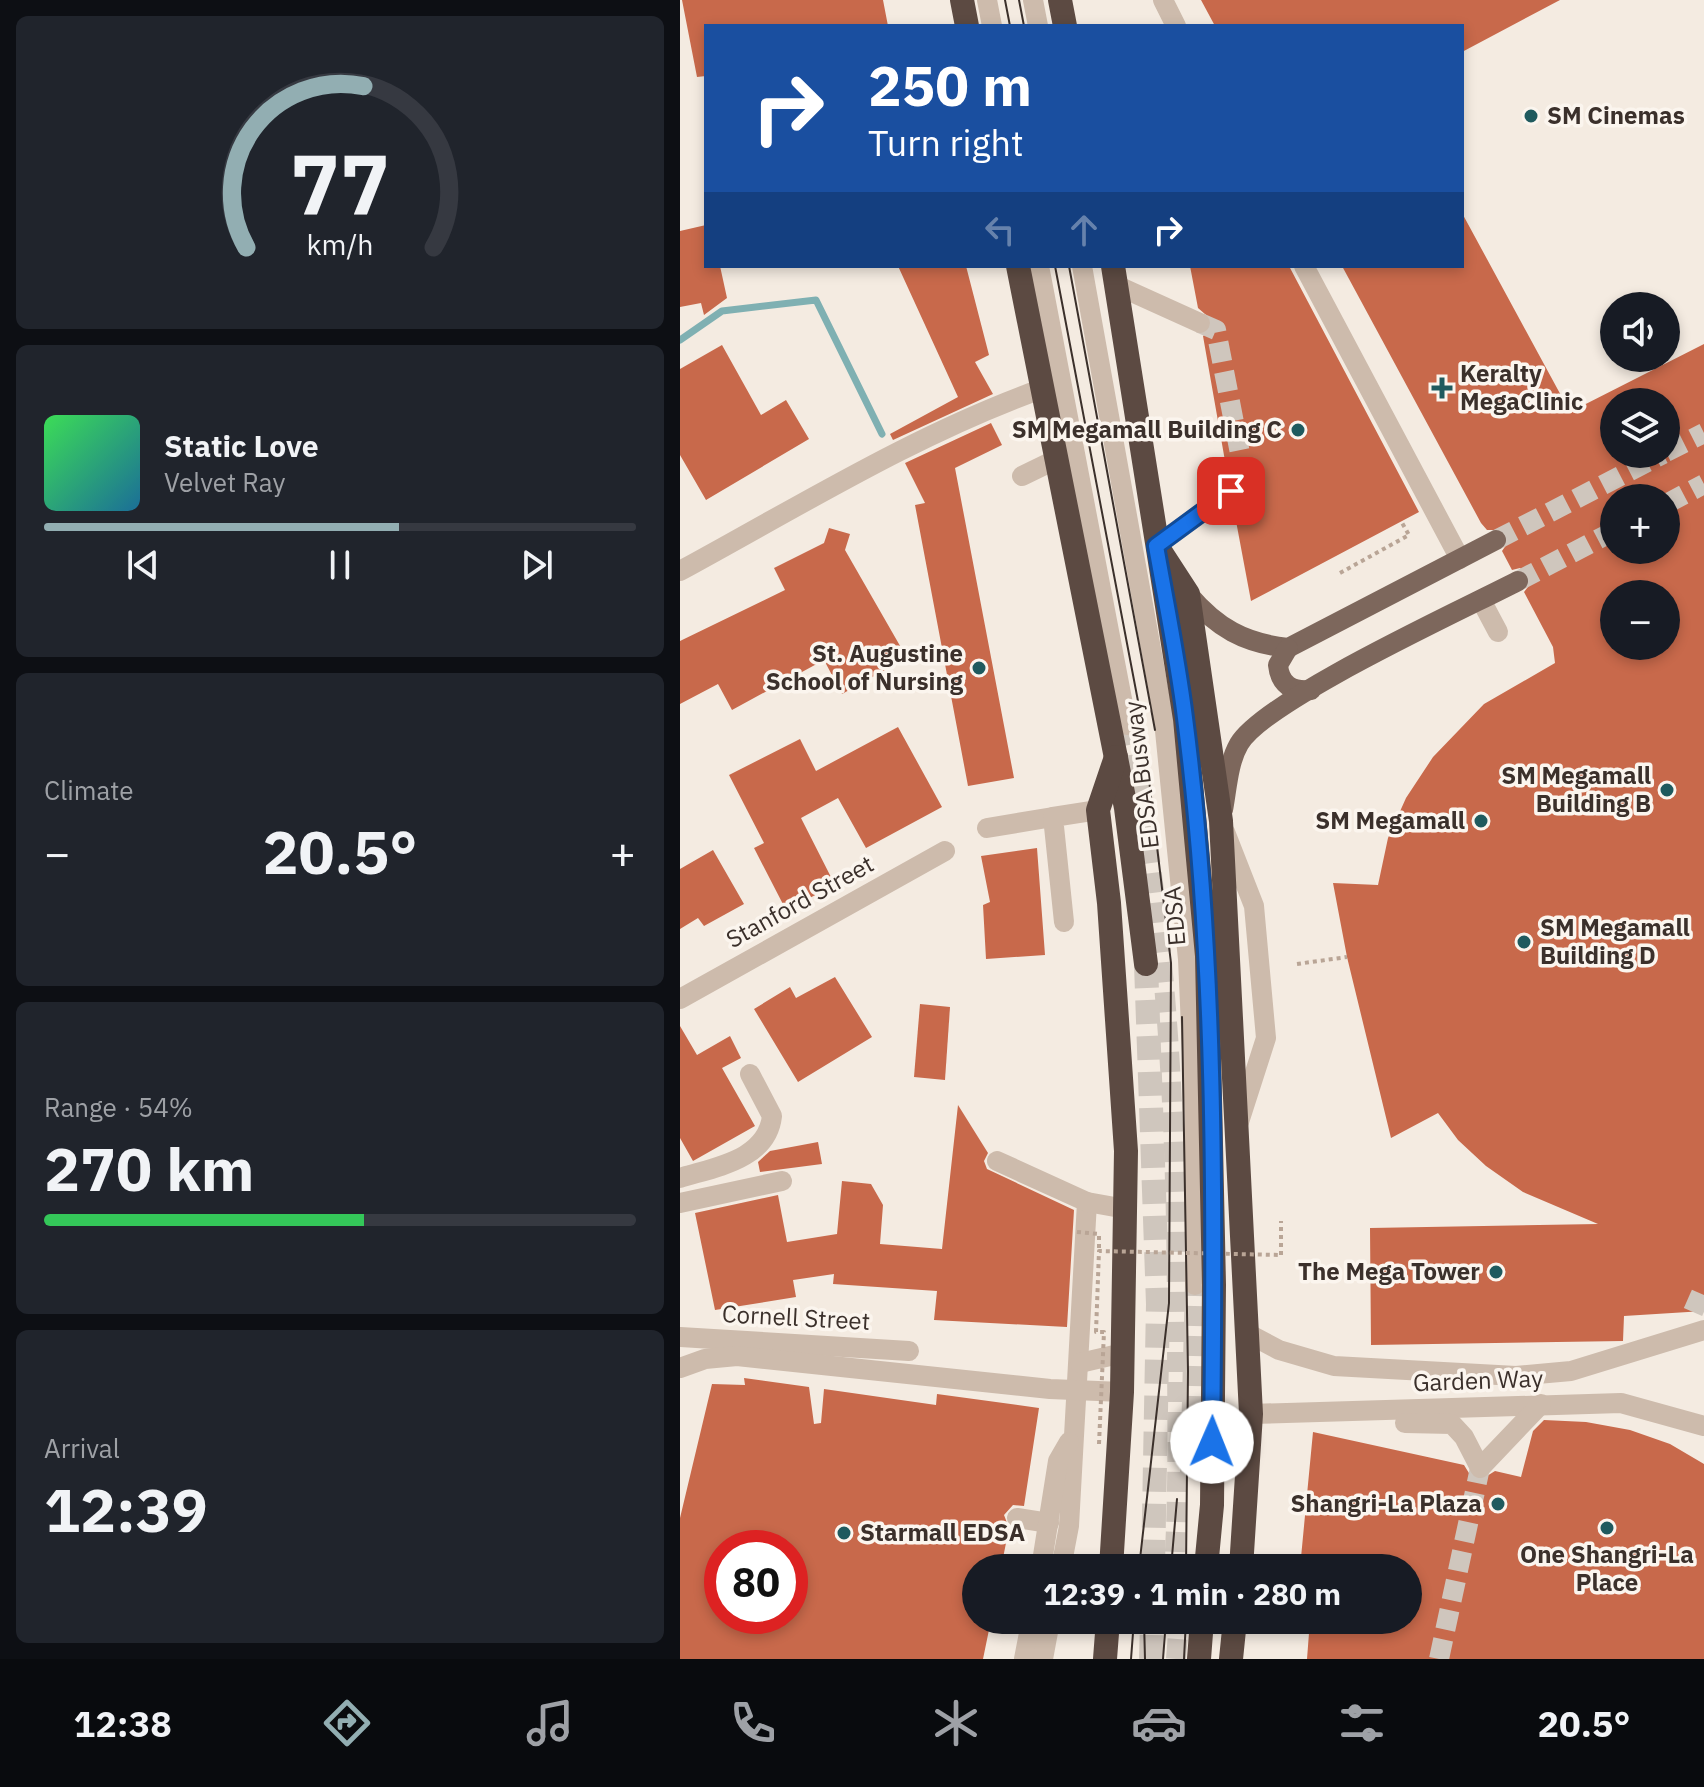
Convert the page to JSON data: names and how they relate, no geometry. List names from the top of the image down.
{
  "streets": {
    "highway": ["EDSA"],
    "street": [
      "EDSA Busway",
      "Stanford Street",
      "Cornell Street",
      "Garden Way"
    ]
  },
  "places": {
    "other": [
      "SM Cinemas",
      "SM Megamall Building C",
      "St. Augustine School of Nursing",
      "SM Megamall Building B",
      "SM Megamall",
      "SM Megamall Building D",
      "The Mega Tower",
      "Shangri-La Plaza",
      "One Shangri-La Place",
      "Starmall EDSA"
    ],
    "health": ["Keralty MegaClinic"]
  },
  "page": {
    "turn": ["250 m", "Turn right"],
    "map_buttons": ["+", "−"],
    "song": ["Static Love", "Velvet Ray"],
    "tile": [
      "Climate",
      ["Range · 54%", "270 km"],
      ["Arrival", "12:39"]
    ],
    "heat": ["−", "20.5°", "+"],
    "limit": "80",
    "trip": "12:39 · 1 min · 280 m",
    "tabs": ["12:38", "20.5°"],
    "gauge": ["77", "km/h"]
  }
}
